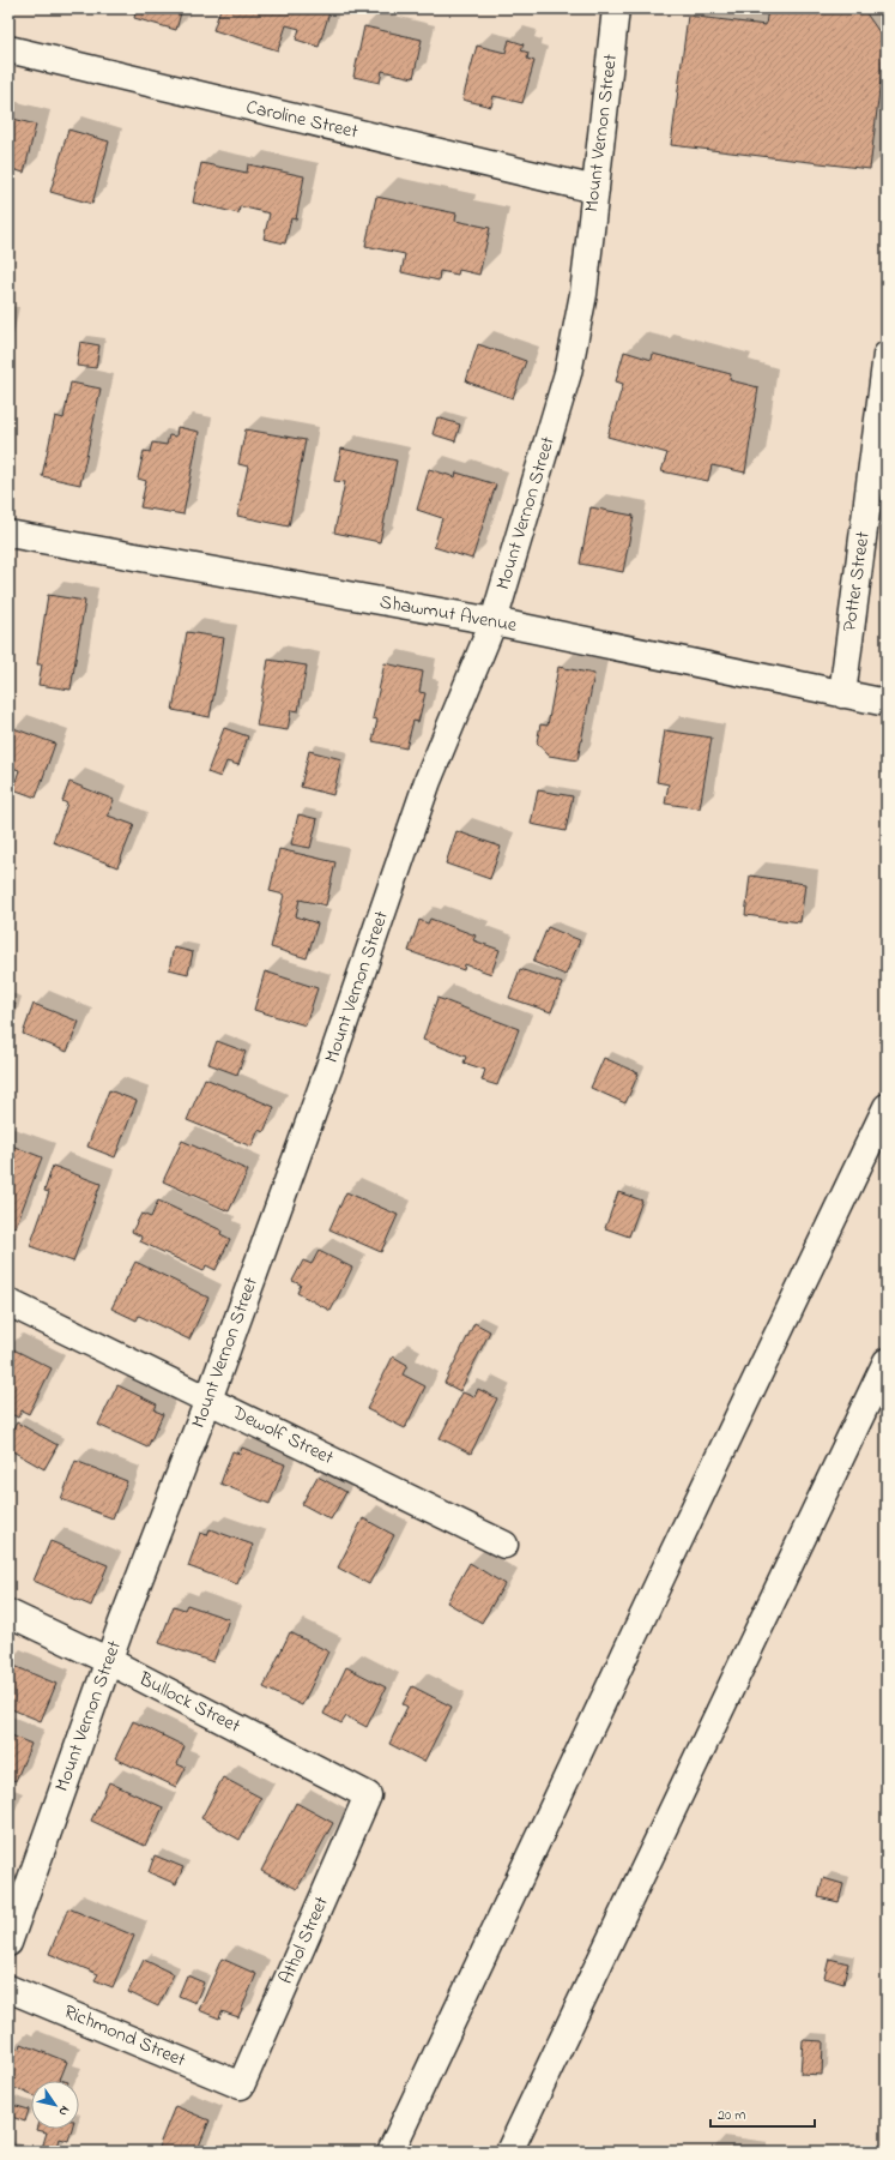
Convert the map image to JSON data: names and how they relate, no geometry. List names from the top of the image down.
{
  "streets": {
    "main road": [
      "Caroline Street",
      "Mount Vernon Street",
      "Potter Street",
      "Shawmut Avenue",
      "Dewolf Street",
      "Bullock Street",
      "Athol Street",
      "Richmond Street"
    ]
  },
  "crossings": [
    ["Caroline Street", "Mount Vernon Street"],
    ["Mount Vernon Street", "Shawmut Avenue"],
    ["Mount Vernon Street", "Dewolf Street"],
    ["Mount Vernon Street", "Bullock Street"],
    ["Potter Street", "Shawmut Avenue"],
    ["Bullock Street", "Athol Street"],
    ["Athol Street", "Richmond Street"]
  ],
  "scale_bar": "20 m",
  "north": "bottom right"
}
